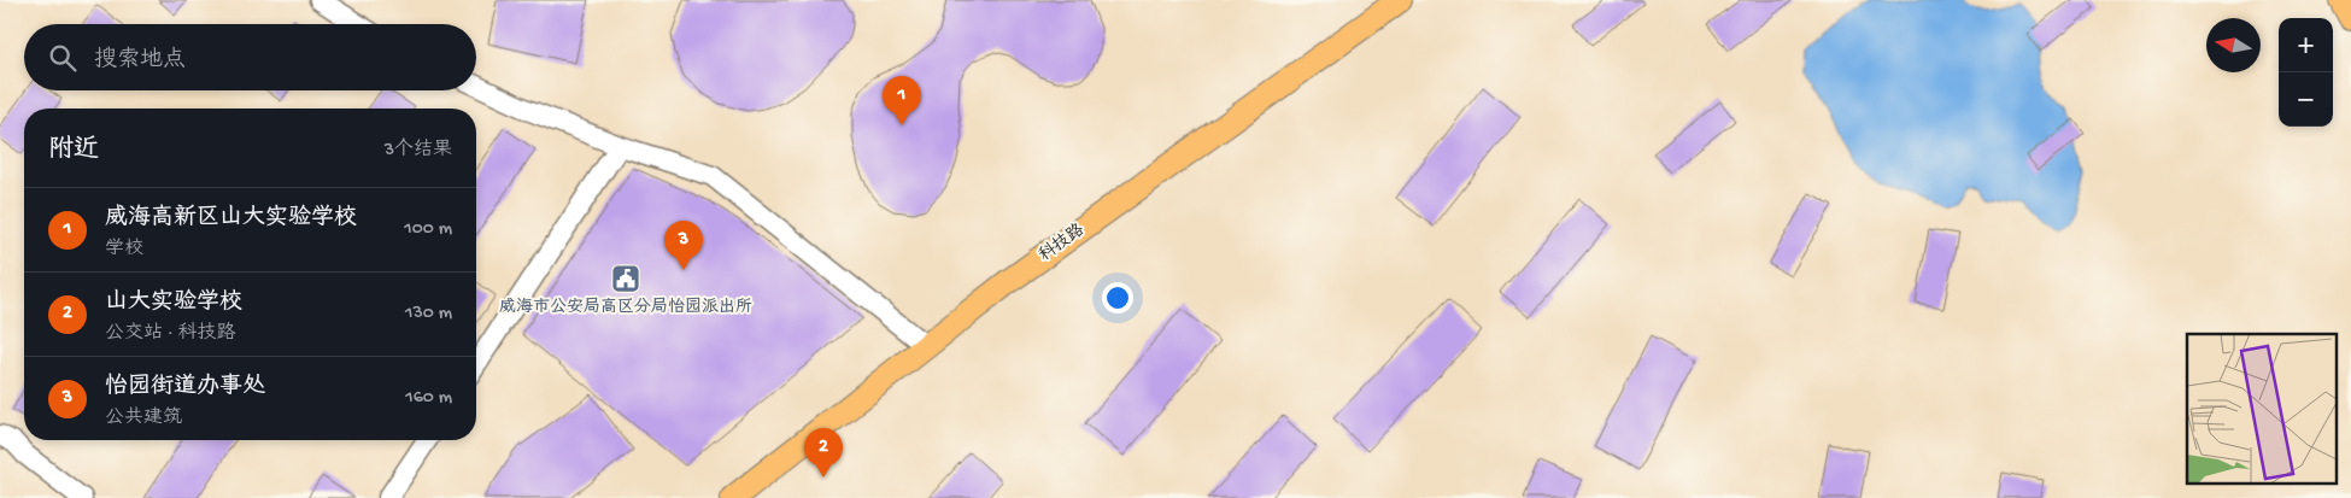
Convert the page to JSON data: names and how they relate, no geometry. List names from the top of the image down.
{
  "streets": {
    "main road": ["科技路"]
  },
  "places": {
    "public building": ["威海市公安局高区分局怡园派出所"]
  },
  "north": "left",
  "page": {
    "map_buttons": ["+", "−"],
    "search": "搜索地点",
    "pins": ["1", "3", "2"],
    "heading": ["附近", "3个结果"],
    "list": [
      {
        "mark": "1",
        "name": "威海高新区山大实验学校",
        "note": "学校",
        "value": "100 m"
      },
      {
        "mark": "2",
        "name": "山大实验学校",
        "note": "公交站 · 科技路",
        "value": "130 m"
      },
      {
        "mark": "3",
        "name": "怡园街道办事处",
        "note": "公共建筑",
        "value": "160 m"
      }
    ]
  }
}
